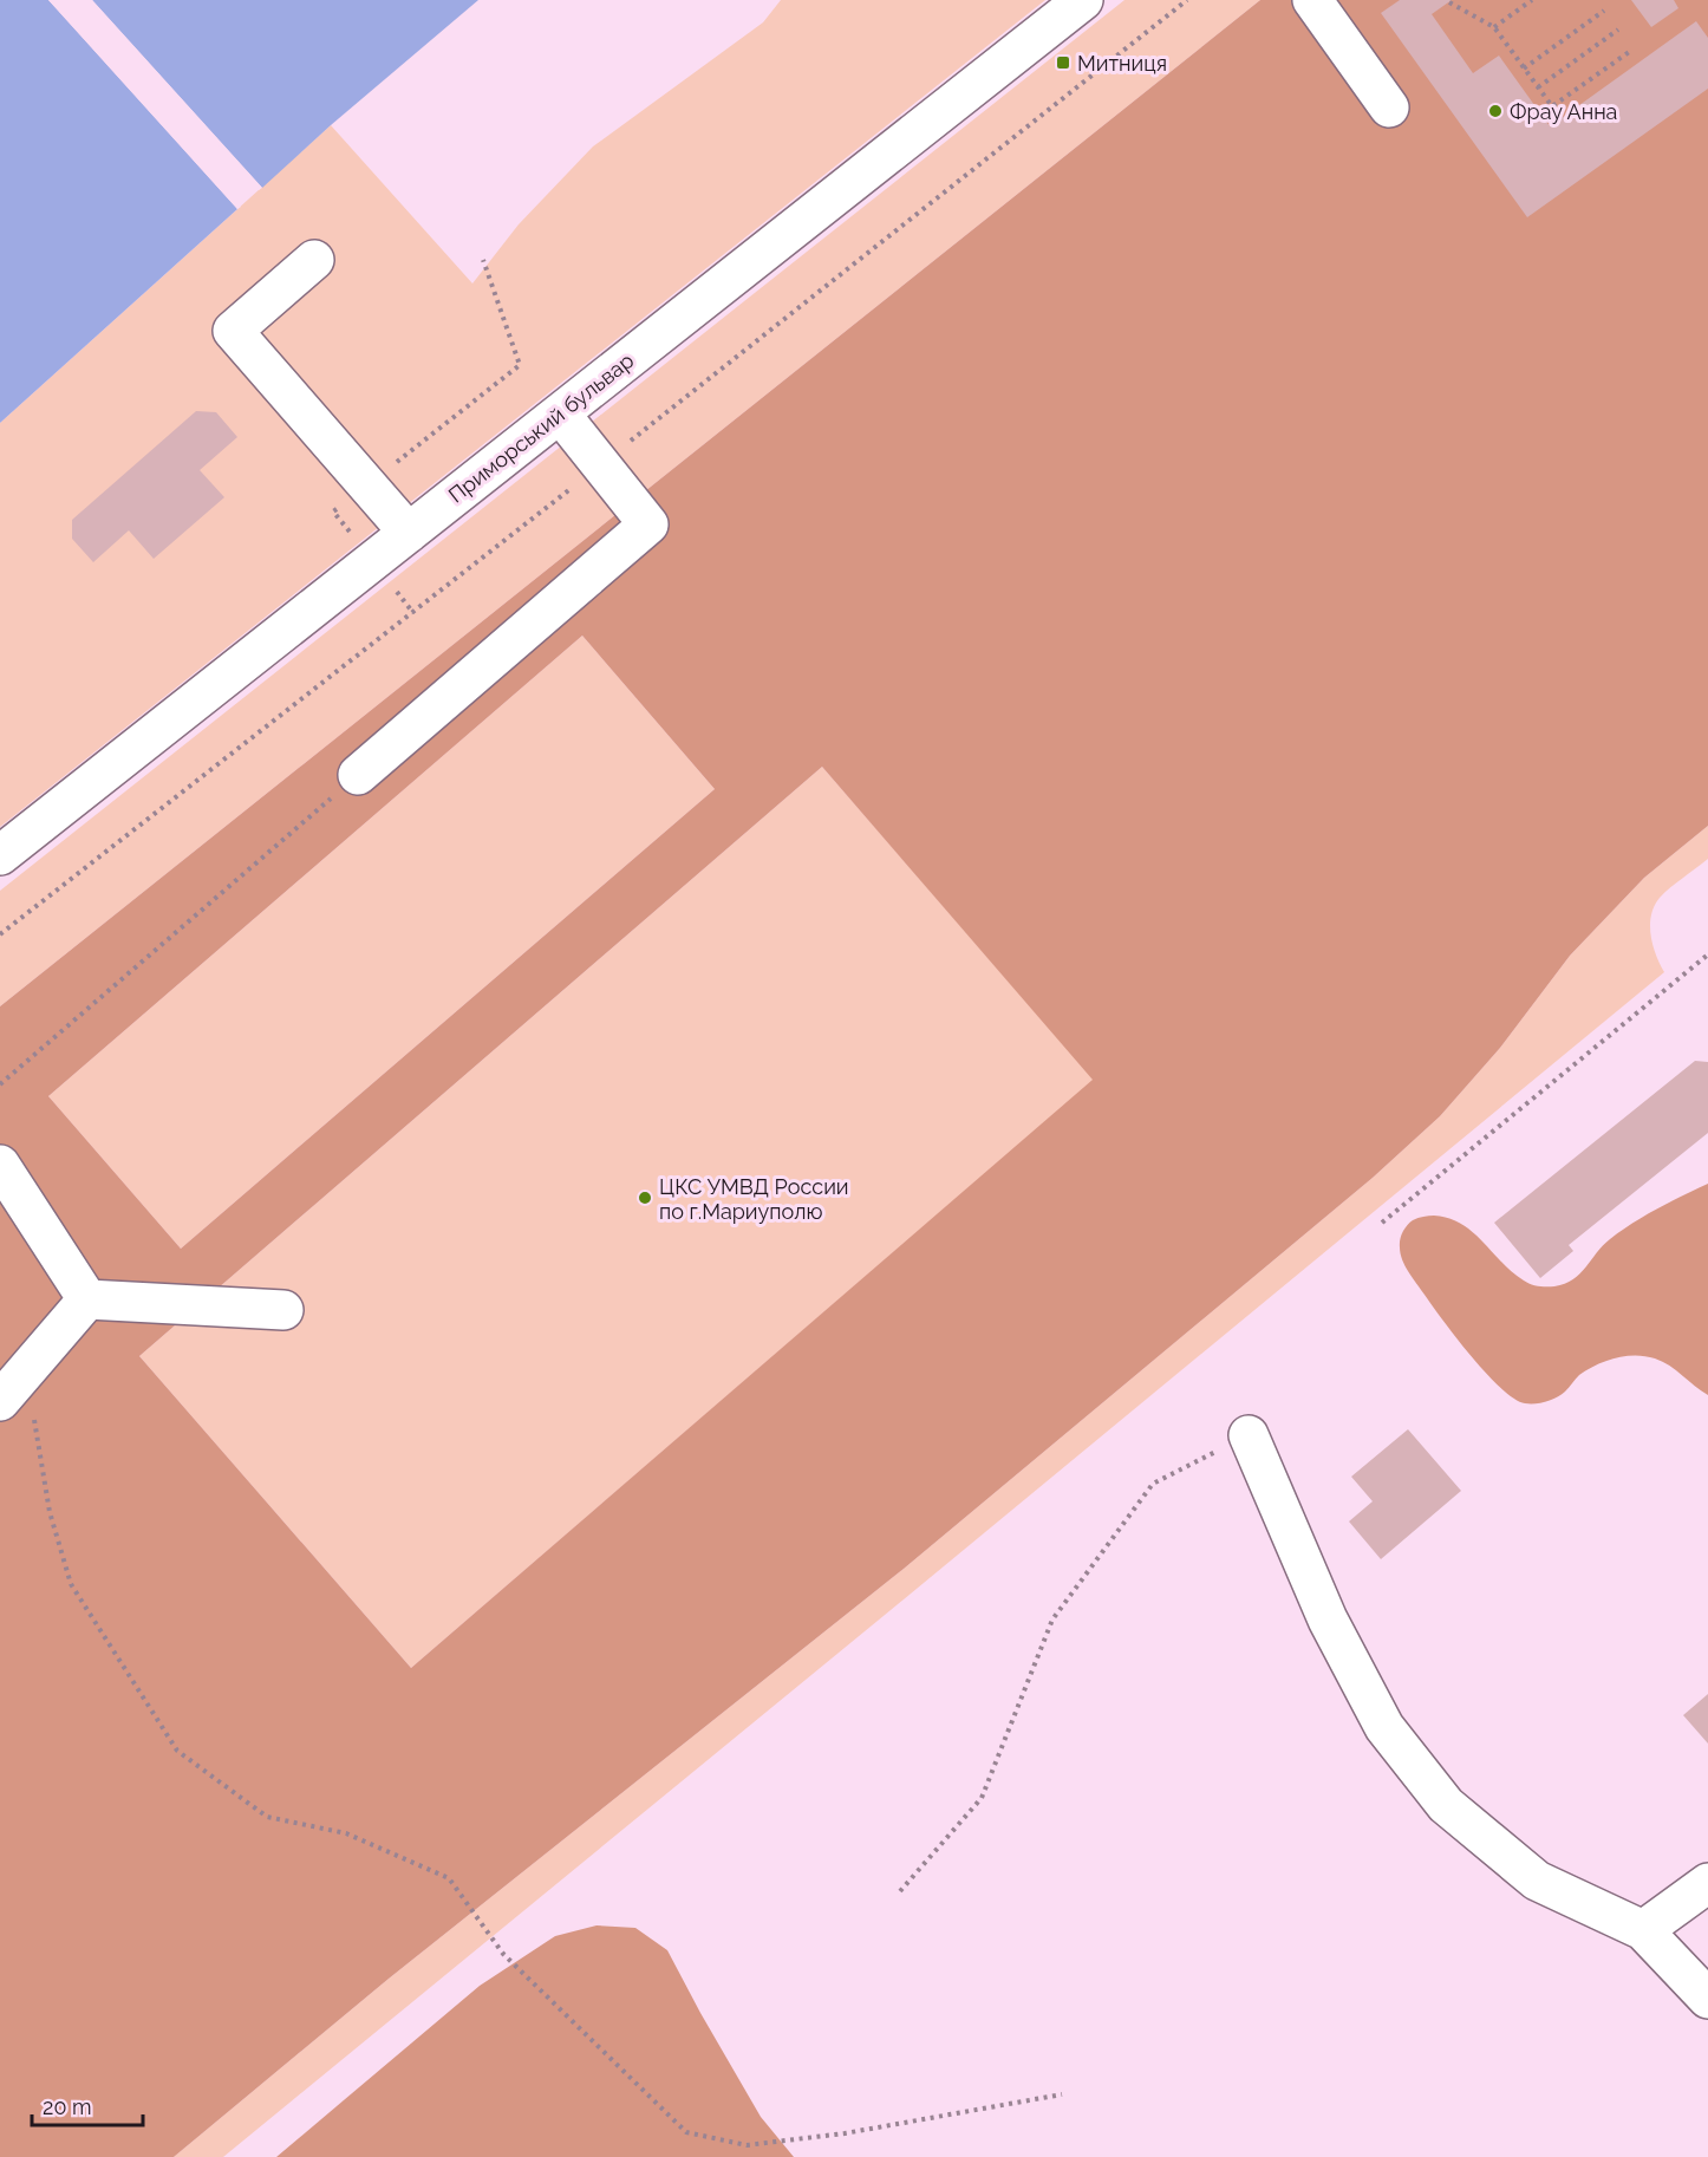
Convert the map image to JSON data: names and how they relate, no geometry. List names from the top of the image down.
{
  "streets": {
    "street": ["Приморський бульвар"]
  },
  "places": {
    "transit": ["Митниця"],
    "other": ["Фрау Анна", "ЦКС УМВД России по г.Мариуполю"]
  },
  "scale_bar": "20 m"
}
